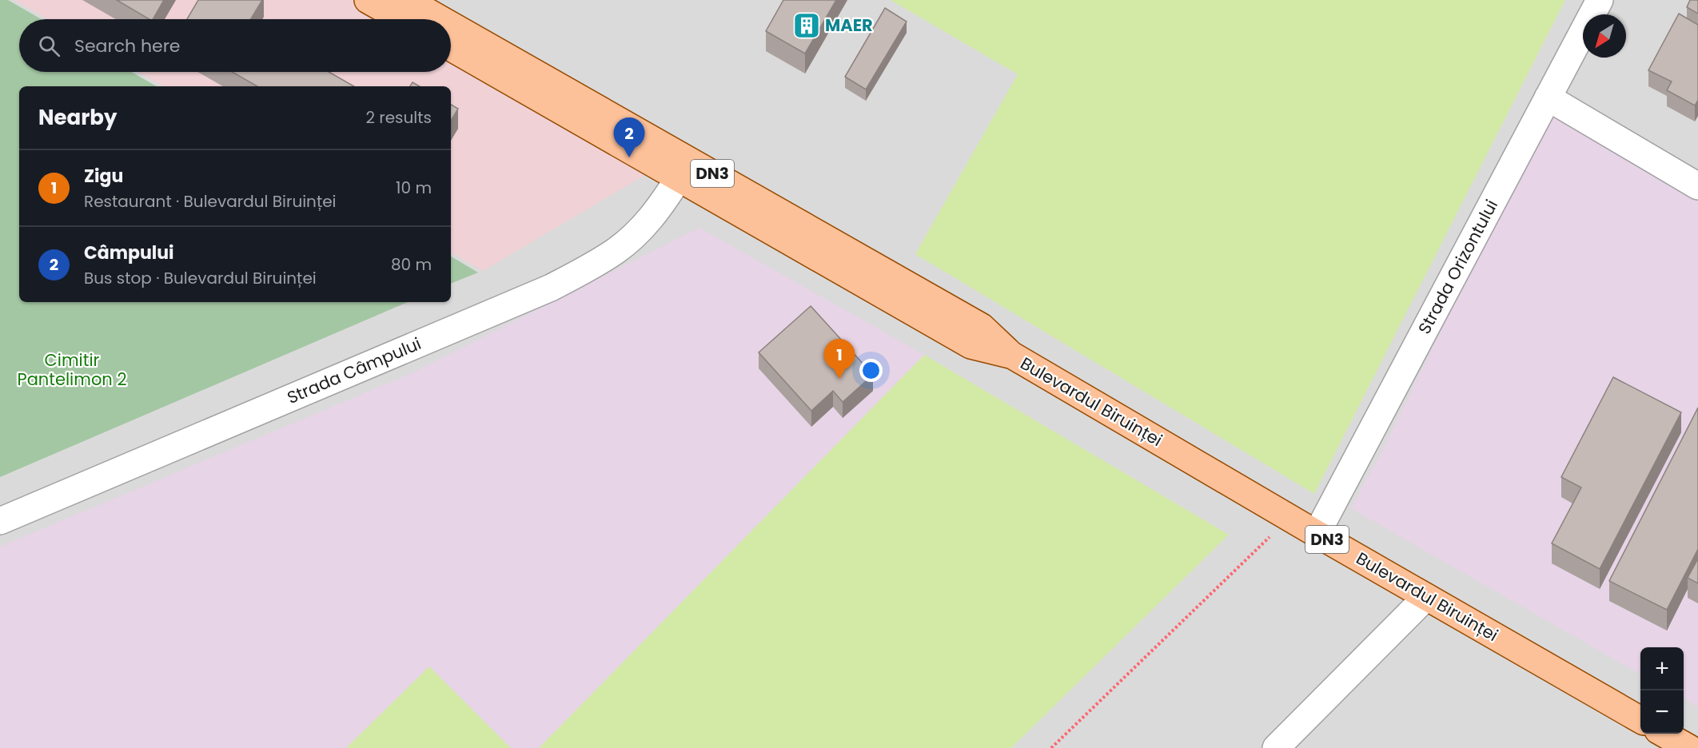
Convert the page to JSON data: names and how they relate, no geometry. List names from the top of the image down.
{
  "streets": {
    "main road": ["DN3", "Bulevardul Biruinței"],
    "street": ["Strada Orizontului", "Strada Câmpului"]
  },
  "crossings": [
    ["Strada Orizontului", "Bulevardul Biruinței"],
    ["Strada Câmpului", "Bulevardul Biruinței"]
  ],
  "parks": ["Cimitir Pantelimon 2"],
  "places": {
    "building": ["MAER"]
  },
  "north": "bottom left",
  "page": {
    "search": "Search here",
    "heading": ["Nearby", "2 results"],
    "pins": ["2", "1"],
    "list": [
      {
        "mark": "1",
        "name": "Zigu",
        "note": "Restaurant · Bulevardul Biruinței",
        "value": "10 m"
      },
      {
        "mark": "2",
        "name": "Câmpului",
        "note": "Bus stop · Bulevardul Biruinței",
        "value": "80 m"
      }
    ],
    "map_buttons": ["+", "−"]
  }
}
